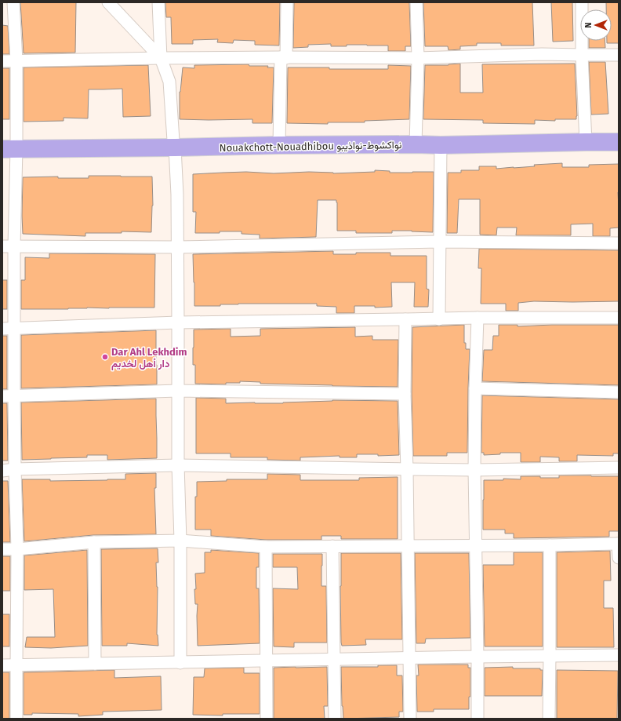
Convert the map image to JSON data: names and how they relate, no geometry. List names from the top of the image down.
{
  "streets": {
    "highway": ["Nouakchott-Nouadhibou نواكشوط-نواذيبو"]
  },
  "places": ["Dar Ahl Lekhdim دار أهل لخديم"],
  "north": "left"
}
